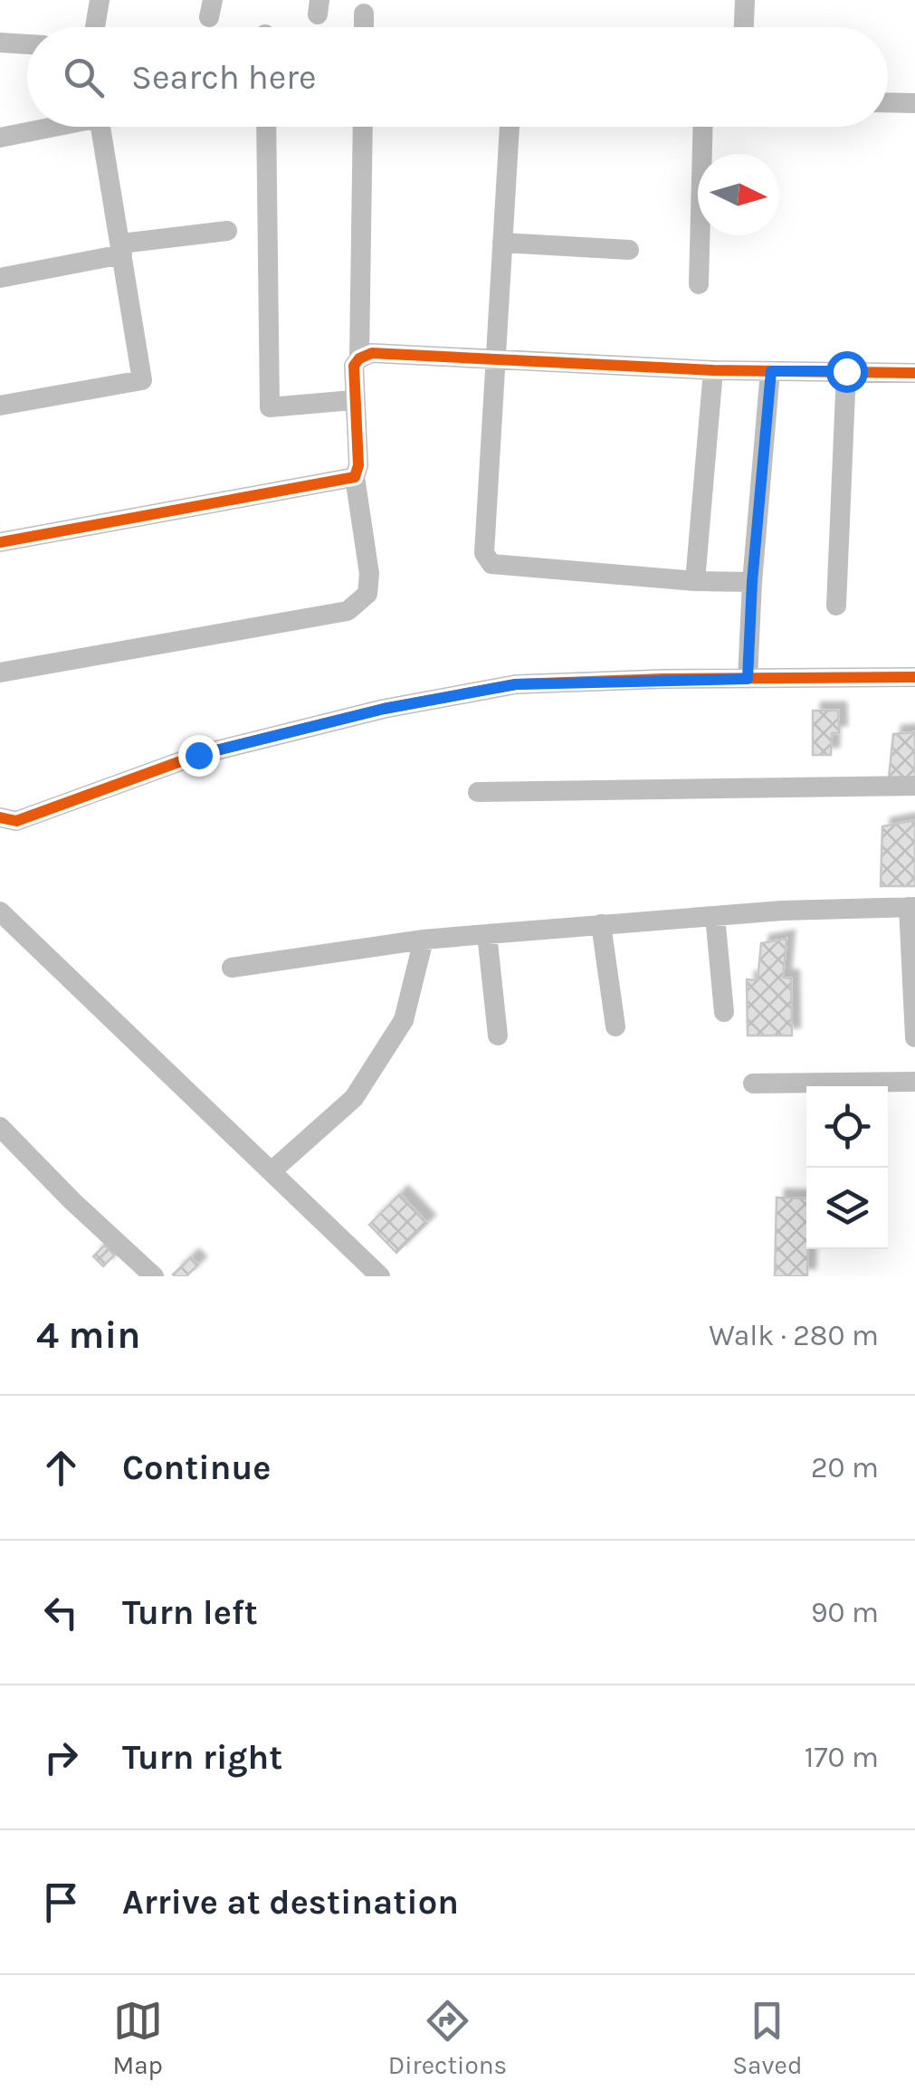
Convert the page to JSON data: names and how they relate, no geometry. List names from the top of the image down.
{
  "north": "right",
  "page": {
    "search": "Search here",
    "heading": ["4 min", "Walk · 280 m"],
    "list": [
      ["Continue", "20 m"],
      ["Turn left", "90 m"],
      ["Turn right", "170 m"],
      "Arrive at destination"
    ],
    "nav": ["Map", "Directions", "Saved"]
  }
}
